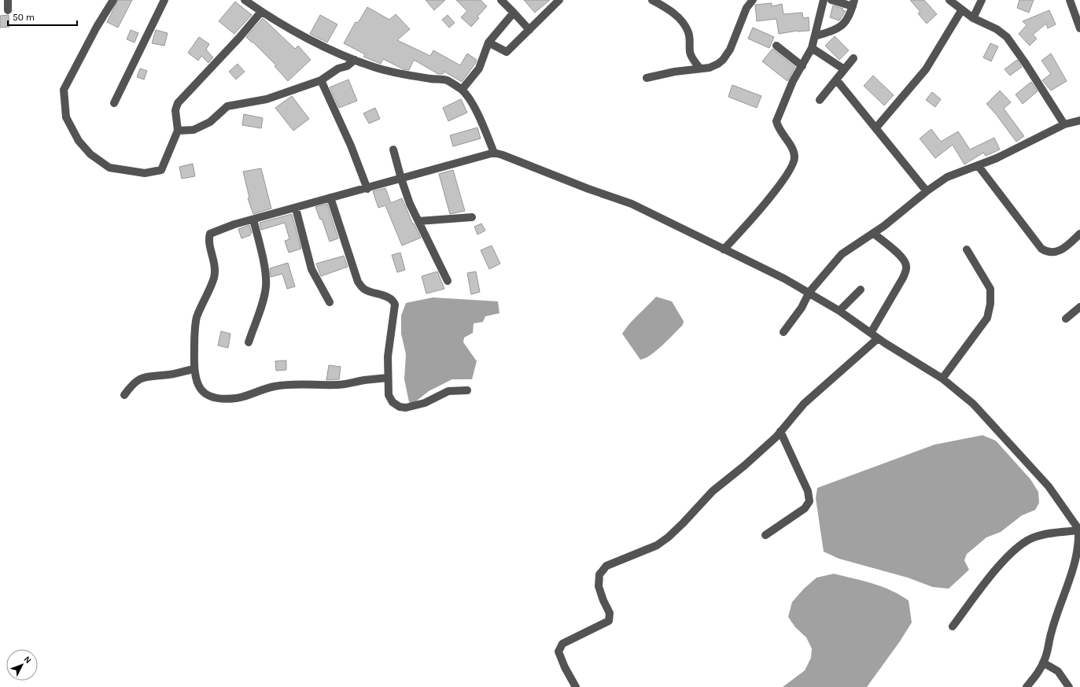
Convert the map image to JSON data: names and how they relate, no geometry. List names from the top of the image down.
{
  "scale_bar": "50 m",
  "north": "top right"
}
